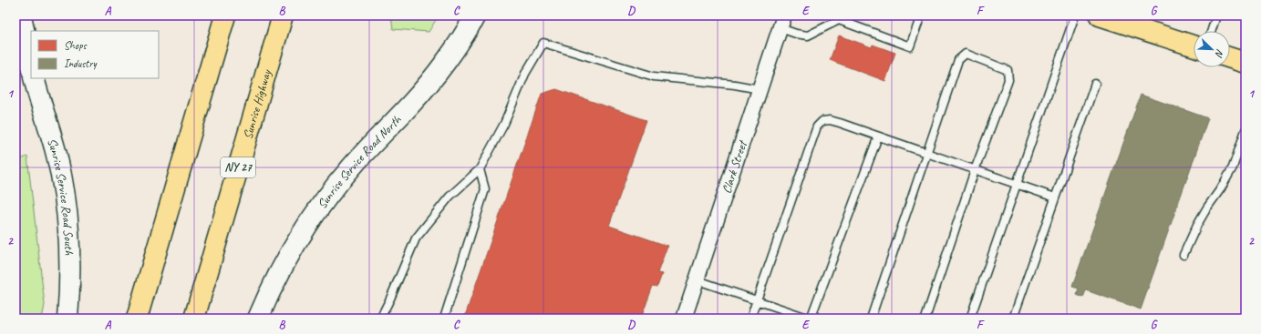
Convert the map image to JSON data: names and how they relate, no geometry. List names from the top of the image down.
{
  "streets": {
    "main road": [
      "Sunrise Highway",
      "Sunrise Service Road North",
      "NY 27",
      "Sunrise Service Road South"
    ],
    "street": ["Clark Street"]
  },
  "legend": ["Shops", "Industry"],
  "north": "bottom right",
  "grid": {
    "columns": [
      "A",
      "B",
      "C",
      "D",
      "E",
      "F",
      "G"
    ],
    "rows": ["1", "2"]
  }
}
